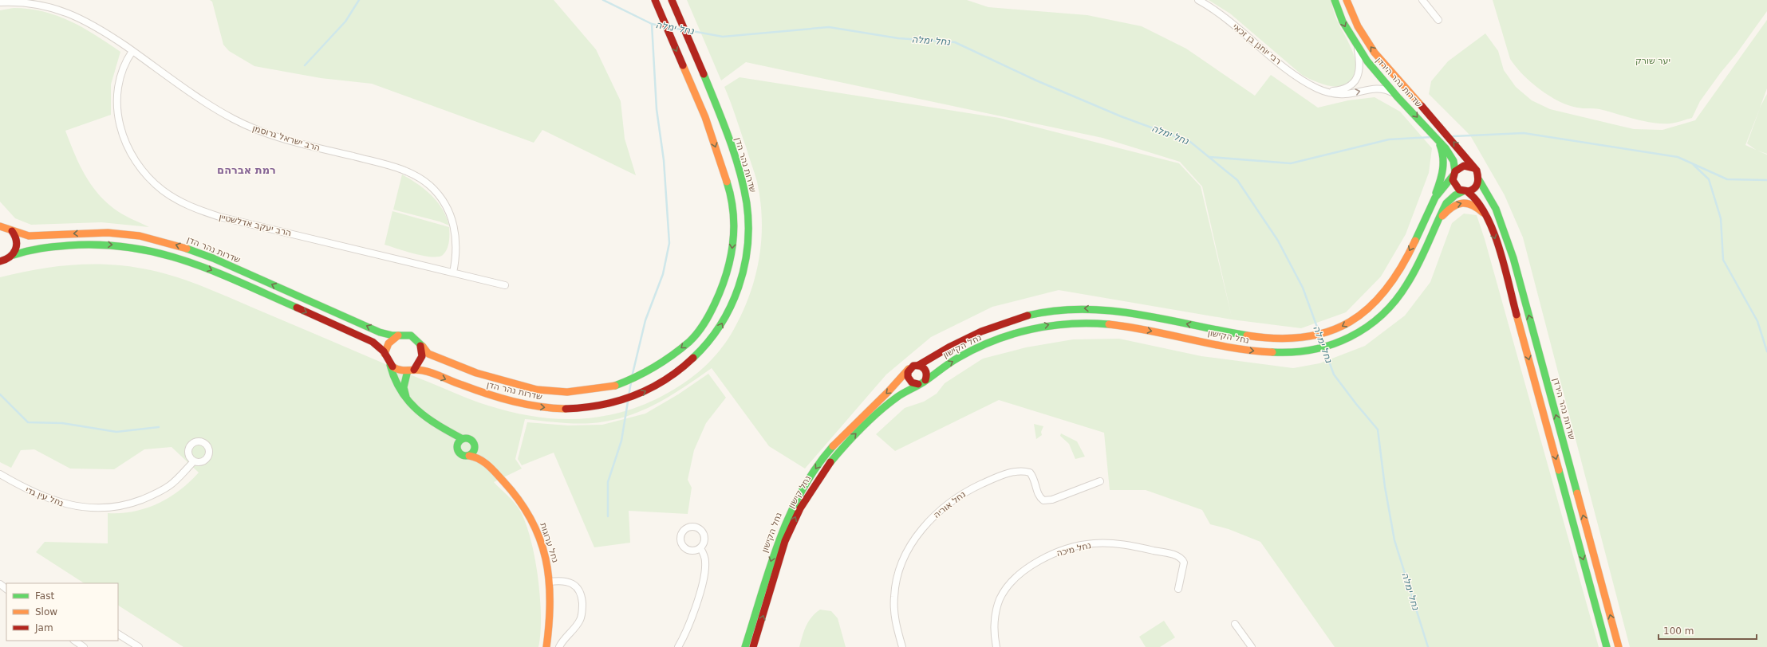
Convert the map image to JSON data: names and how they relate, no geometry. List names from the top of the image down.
{
  "streets": {
    "main road": [
      "שדרות נהר הירדן",
      "שדרות נהר הדן",
      "נחל הקישון",
      "נחל קישון",
      "נחל ערוגות"
    ],
    "street": [
      "רבי יוחנן בן זכאי",
      "הרב ישראל גרוסמן",
      "הרב יעקב אדלשטיין",
      "נחל עין גדי",
      "נחל אוריה",
      "נחל מיכה"
    ]
  },
  "crossings": [
    ["רבי יוחנן בן זכאי", "שדרות נהר הירדן"],
    ["שדרות נהר הירדן", "נחל הקישון"],
    ["הרב ישראל גרוסמן", "הרב יעקב אדלשטיין"],
    ["נחל הקישון", "נחל קישון"]
  ],
  "one_way": ["נחל קישון"],
  "districts": ["רמת אברהם"],
  "water": ["נחל ימלה"],
  "parks": ["יער שורק"],
  "legend": ["Fast", "Slow", "Jam"],
  "scale_bar": "100 m"
}
